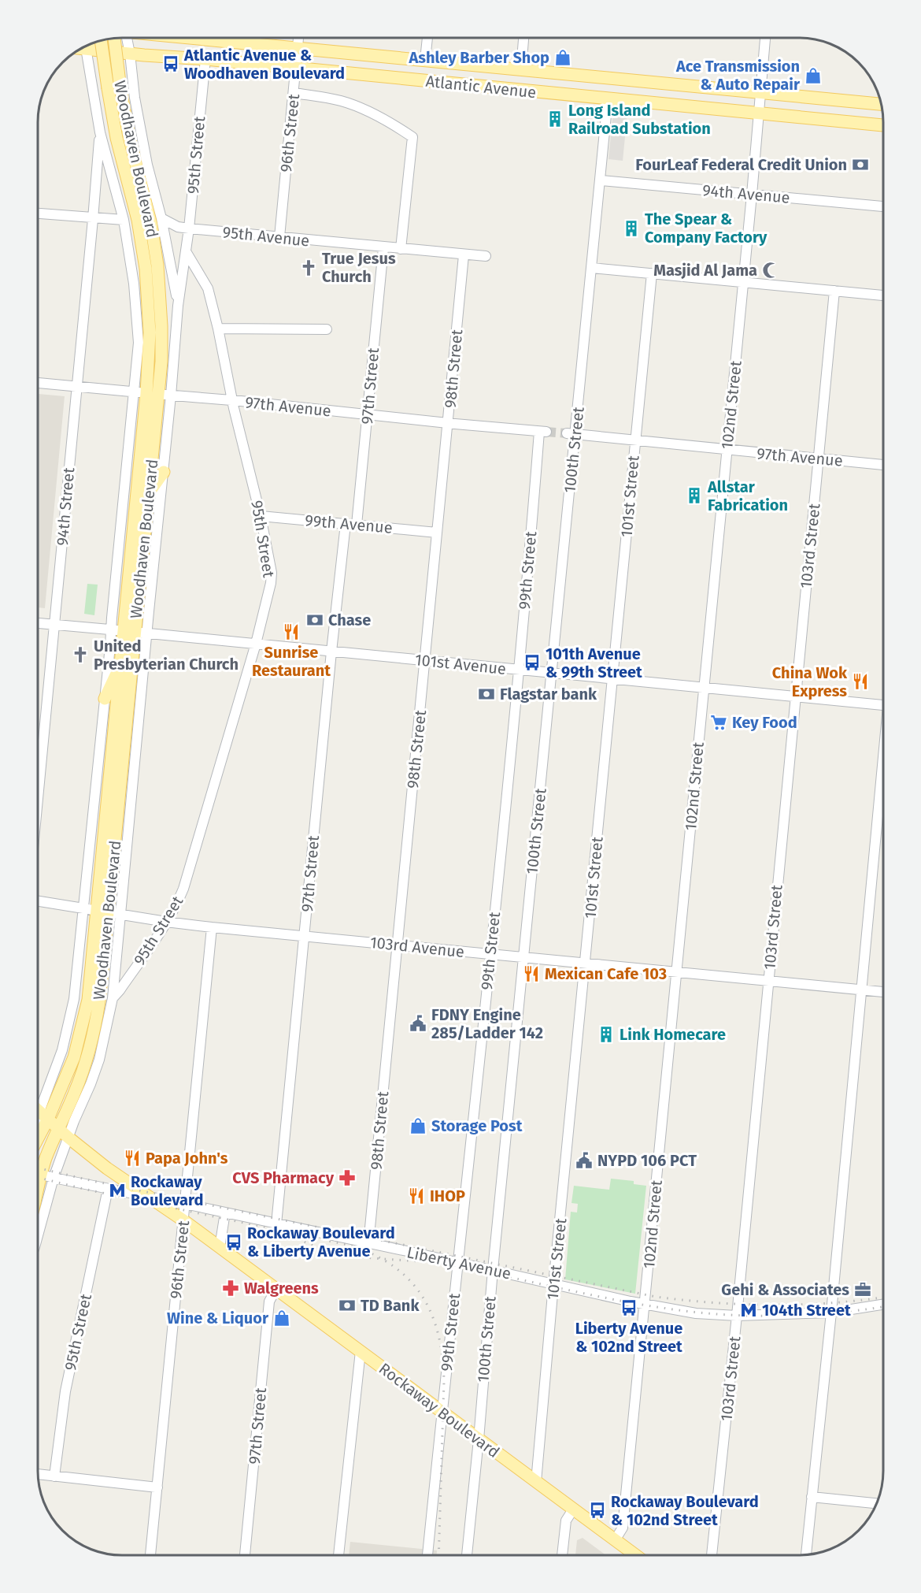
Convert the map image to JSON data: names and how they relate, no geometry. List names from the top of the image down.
{
  "streets": {
    "main road": ["Atlantic Avenue", "Woodhaven Boulevard", "Rockaway Boulevard"],
    "street": [
      "96th Street",
      "95th Street",
      "94th Avenue",
      "95th Avenue",
      "98th Street",
      "97th Street",
      "102nd Street",
      "97th Avenue",
      "100th Street",
      "101st Street",
      "94th Street",
      "99th Avenue",
      "103rd Street",
      "99th Street",
      "101st Avenue",
      "103rd Avenue",
      "Liberty Avenue"
    ]
  },
  "crossings": [
    ["Atlantic Avenue", "96th Street"],
    ["Atlantic Avenue", "95th Street"],
    ["Atlantic Avenue", "Woodhaven Boulevard"],
    ["Atlantic Avenue", "102nd Street"],
    ["Atlantic Avenue", "100th Street"],
    ["96th Street", "95th Avenue"],
    ["96th Street", "103rd Avenue"],
    ["96th Street", "Liberty Avenue"],
    ["96th Street", "Rockaway Boulevard"],
    ["95th Street", "Woodhaven Boulevard"],
    ["95th Street", "95th Avenue"],
    ["95th Street", "97th Avenue"],
    ["95th Street", "99th Avenue"],
    ["95th Street", "101st Avenue"],
    ["95th Street", "103rd Avenue"],
    ["95th Street", "Liberty Avenue"],
    ["Woodhaven Boulevard", "95th Avenue"],
    ["Woodhaven Boulevard", "97th Avenue"],
    ["Woodhaven Boulevard", "94th Street"],
    ["Woodhaven Boulevard", "101st Avenue"],
    ["Woodhaven Boulevard", "103rd Avenue"],
    ["Woodhaven Boulevard", "Liberty Avenue"],
    ["Woodhaven Boulevard", "Rockaway Boulevard"],
    ["94th Avenue", "102nd Street"],
    ["94th Avenue", "100th Street"],
    ["95th Avenue", "98th Street"],
    ["95th Avenue", "97th Street"],
    ["98th Street", "97th Avenue"],
    ["98th Street", "99th Avenue"],
    ["98th Street", "101st Avenue"],
    ["98th Street", "103rd Avenue"],
    ["98th Street", "Liberty Avenue"],
    ["97th Street", "97th Avenue"],
    ["97th Street", "99th Avenue"],
    ["97th Street", "101st Avenue"],
    ["97th Street", "103rd Avenue"],
    ["97th Street", "Liberty Avenue"],
    ["97th Street", "Rockaway Boulevard"],
    ["102nd Street", "97th Avenue"],
    ["102nd Street", "101st Avenue"],
    ["102nd Street", "103rd Avenue"],
    ["102nd Street", "Liberty Avenue"],
    ["102nd Street", "Rockaway Boulevard"],
    ["97th Avenue", "100th Street"],
    ["97th Avenue", "101st Street"],
    ["97th Avenue", "94th Street"],
    ["97th Avenue", "103rd Street"],
    ["97th Avenue", "99th Street"],
    ["100th Street", "101st Avenue"],
    ["100th Street", "103rd Avenue"],
    ["100th Street", "Liberty Avenue"],
    ["100th Street", "Rockaway Boulevard"],
    ["101st Street", "101st Avenue"],
    ["101st Street", "103rd Avenue"],
    ["101st Street", "Liberty Avenue"],
    ["101st Street", "Rockaway Boulevard"],
    ["94th Street", "101st Avenue"],
    ["103rd Street", "101st Avenue"],
    ["103rd Street", "103rd Avenue"],
    ["103rd Street", "Liberty Avenue"],
    ["99th Street", "101st Avenue"],
    ["99th Street", "103rd Avenue"],
    ["99th Street", "Liberty Avenue"],
    ["99th Street", "Rockaway Boulevard"],
    ["Liberty Avenue", "Rockaway Boulevard"]
  ],
  "places": {
    "shop": [
      "Ashley Barber Shop",
      "Ace Transmission & Auto Repair",
      "Storage Post",
      "Wine & Liquor"
    ],
    "bus stop": [
      "Atlantic Avenue & Woodhaven Boulevard",
      "101th Avenue & 99th Street",
      "Rockaway Boulevard & Liberty Avenue",
      "Liberty Avenue & 102nd Street",
      "Rockaway Boulevard & 102nd Street"
    ],
    "building": [
      "Long Island Railroad Substation",
      "The Spear & Company Factory",
      "Allstar Fabrication",
      "Link Homecare"
    ],
    "bank": [
      "FourLeaf Federal Credit Union",
      "Chase",
      "Flagstar bank",
      "TD Bank"
    ],
    "church": ["True Jesus Church", "United Presbyterian Church"],
    "mosque": ["Masjid Al Jama"],
    "restaurant": [
      "Sunrise Restaurant",
      "China Wok Express",
      "Mexican Cafe 103",
      "Papa John's",
      "IHOP"
    ],
    "supermarket": ["Key Food"],
    "public building": ["FDNY Engine 285/Ladder 142", "NYPD 106 PCT"],
    "pharmacy": ["CVS Pharmacy", "Walgreens"],
    "metro station": ["Rockaway Boulevard", "104th Street"],
    "office": ["Gehi & Associates"]
  }
}
